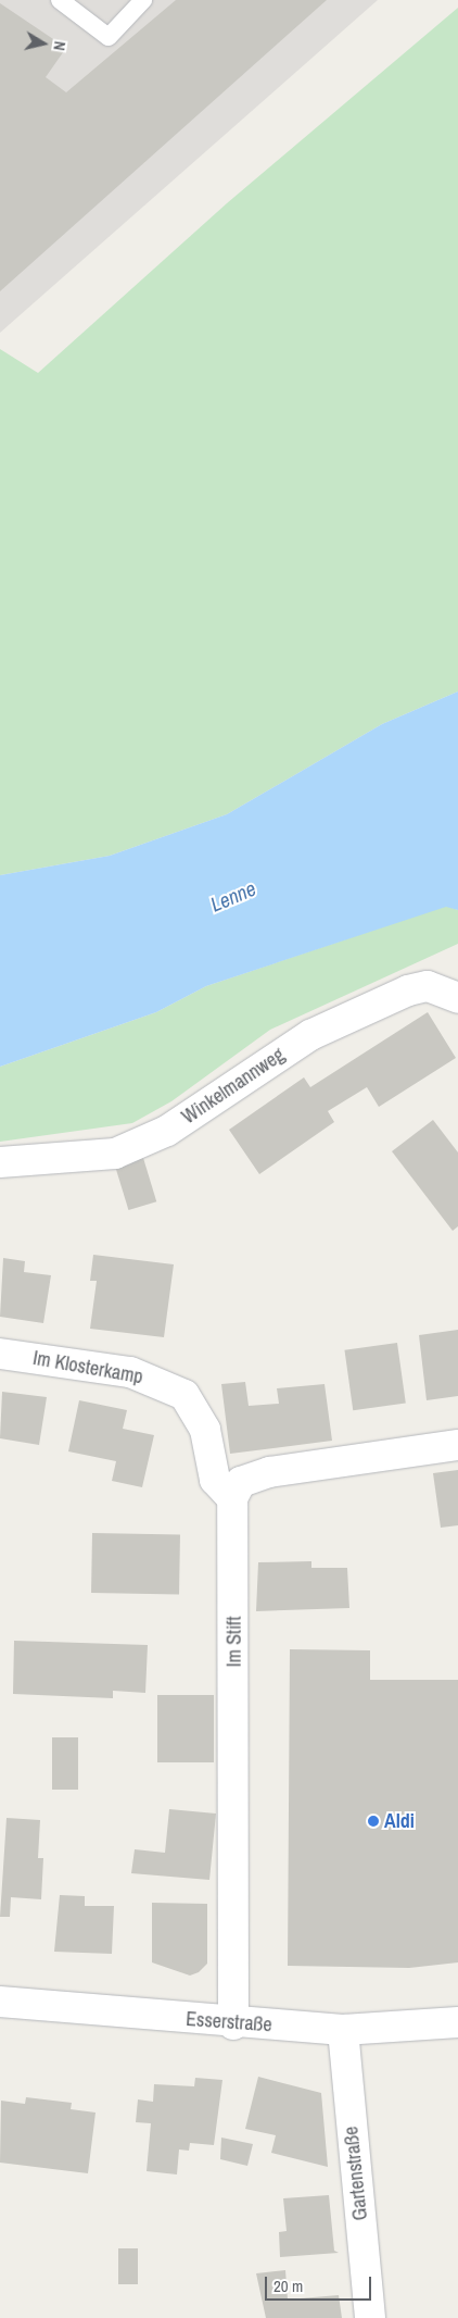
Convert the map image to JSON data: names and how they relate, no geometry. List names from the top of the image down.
{
  "streets": {
    "street": [
      "Winkelmannweg",
      "Im Klosterkamp",
      "Im Stift",
      "Esserstraße",
      "Gartenstraße"
    ]
  },
  "crossings": [
    ["Im Klosterkamp", "Im Stift"],
    ["Im Stift", "Esserstraße"],
    ["Esserstraße", "Gartenstraße"]
  ],
  "water": ["Lenne"],
  "places": ["Aldi"],
  "scale_bar": "20 m",
  "north": "right"
}
